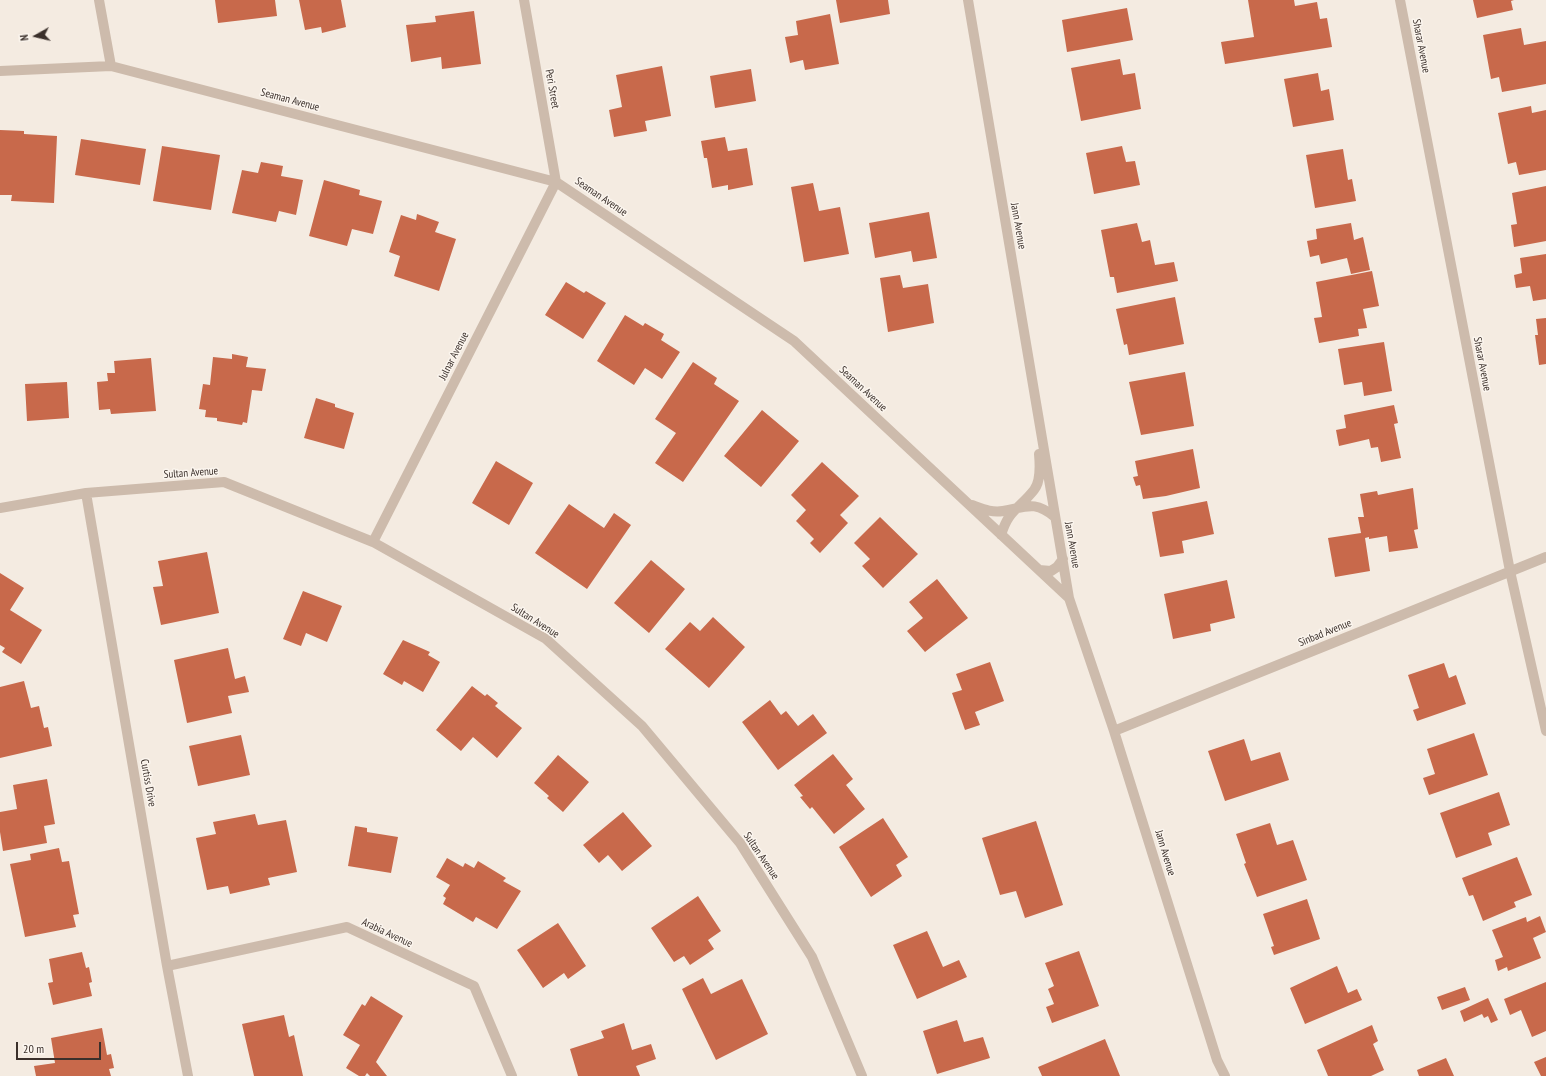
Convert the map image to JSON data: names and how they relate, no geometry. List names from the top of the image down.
{
  "streets": {
    "street": [
      "Sharar Avenue",
      "Peri Street",
      "Seaman Avenue",
      "Jann Avenue",
      "Julnar Avenue",
      "Sultan Avenue",
      "Sinbad Avenue",
      "Curtiss Drive",
      "Arabia Avenue"
    ]
  },
  "crossings": [
    ["Sharar Avenue", "Sinbad Avenue"],
    ["Peri Street", "Seaman Avenue"],
    ["Peri Street", "Julnar Avenue"],
    ["Seaman Avenue", "Jann Avenue"],
    ["Seaman Avenue", "Julnar Avenue"],
    ["Jann Avenue", "Sinbad Avenue"],
    ["Julnar Avenue", "Sultan Avenue"],
    ["Sultan Avenue", "Curtiss Drive"],
    ["Curtiss Drive", "Arabia Avenue"]
  ],
  "scale_bar": "20 m",
  "north": "left"
}
